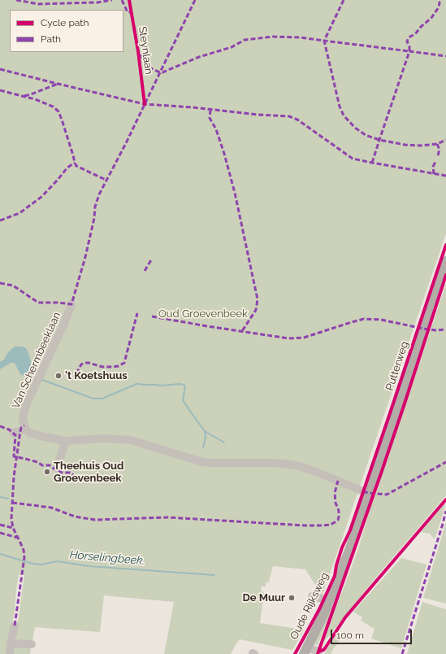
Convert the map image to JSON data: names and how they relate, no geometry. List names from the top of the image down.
{
  "streets": {
    "main road": ["Putterweg", "Oude Rijksweg"],
    "street": ["Van Schermbeeklaan"],
    "cycle path": ["Steynlaan"]
  },
  "crossings": [
    ["Putterweg", "Oude Rijksweg"]
  ],
  "water": ["Horselingbeek."],
  "parks": ["Oud Groevenbeek"],
  "places": ["'t Koetshuus", "Theehuis Oud Groevenbeek", "De Muur"],
  "legend": ["Cycle path", "Path"],
  "scale_bar": "100 m"
}
